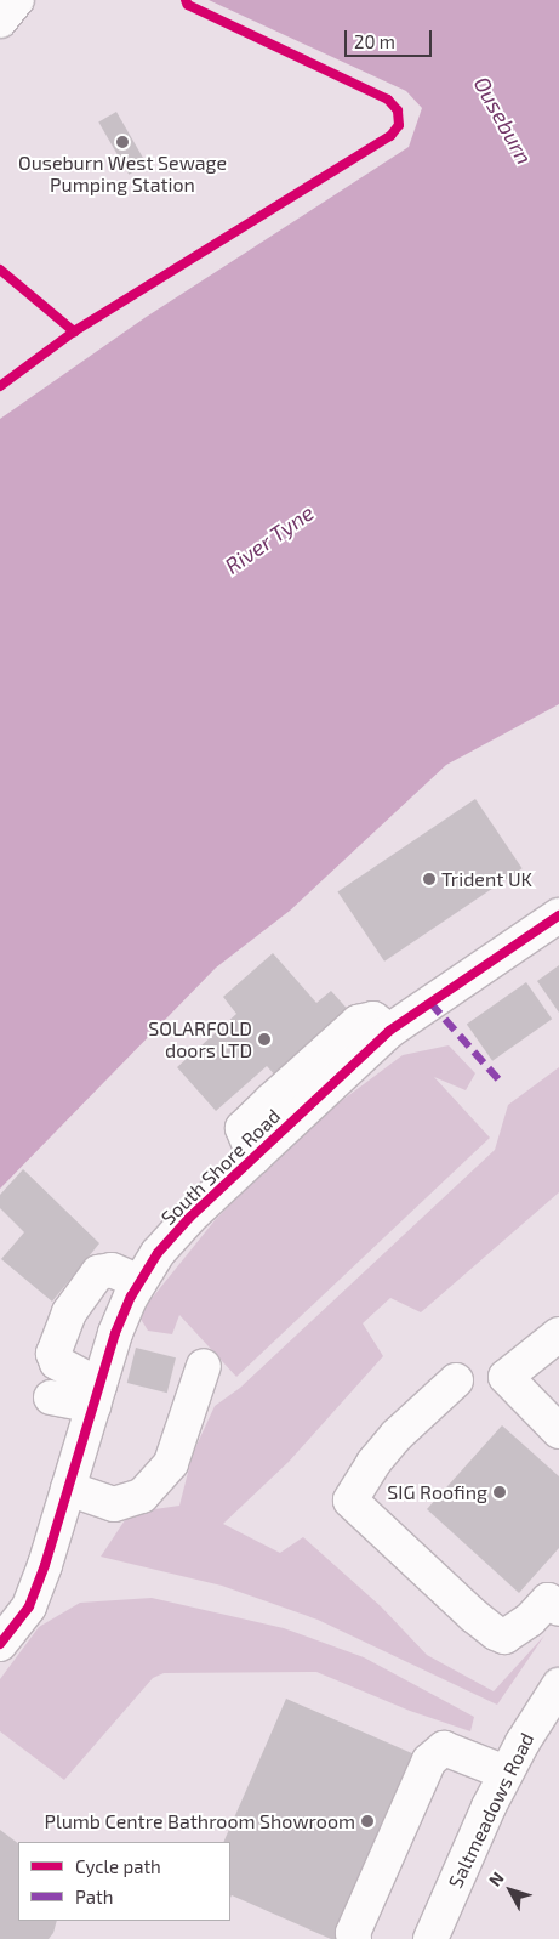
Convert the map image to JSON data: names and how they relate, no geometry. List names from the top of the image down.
{
  "streets": {
    "street": ["South Shore Road", "Saltmeadows Road"]
  },
  "water": ["Ouseburn", "River Tyne"],
  "places": [
    "Ouseburn West Sewage Pumping Station",
    "Trident UK",
    "SOLARFOLD doors LTD",
    "SIG Roofing",
    "Plumb Centre Bathroom Showroom"
  ],
  "legend": ["Cycle path", "Path"],
  "scale_bar": "20 m",
  "north": "top left"
}
